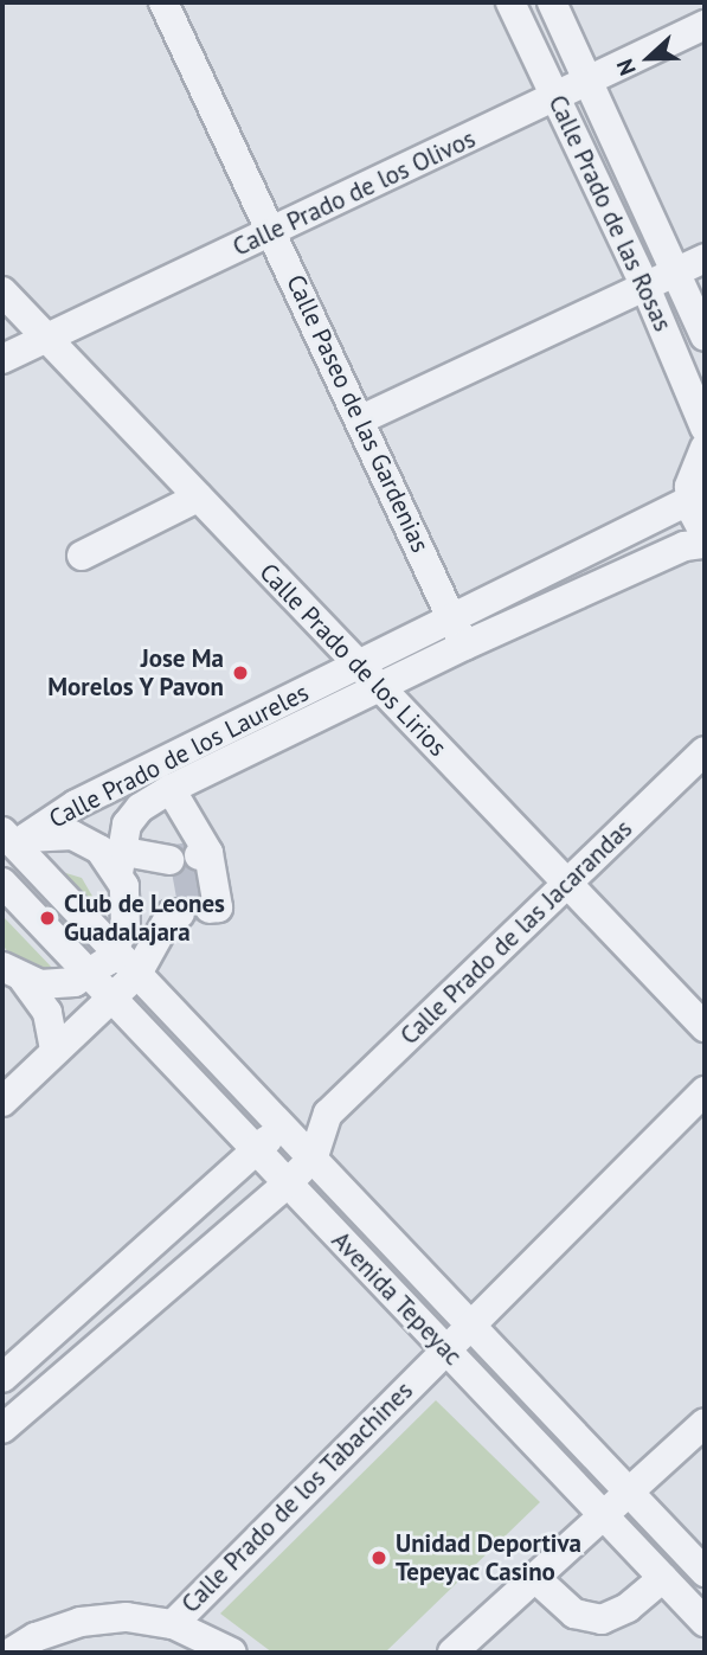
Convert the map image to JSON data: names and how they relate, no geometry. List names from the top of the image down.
{
  "streets": {
    "street": [
      "Calle Prado de los Olivos",
      "Calle Prado de las Rosas",
      "Calle Paseo de las Gardenias",
      "Calle Prado de los Lirios",
      "Calle Prado de los Laureles",
      "Calle Prado de las Jacarandas",
      "Avenida Tepeyac",
      "Calle Prado de los Tabachines"
    ]
  },
  "crossings": [
    ["Calle Prado de los Olivos", "Calle Prado de las Rosas"],
    ["Calle Prado de los Olivos", "Calle Paseo de las Gardenias"],
    ["Calle Prado de los Olivos", "Calle Prado de los Lirios"],
    ["Calle Paseo de las Gardenias", "Calle Prado de los Laureles"],
    ["Calle Prado de los Lirios", "Calle Prado de los Laureles"],
    ["Calle Prado de los Lirios", "Calle Prado de las Jacarandas"],
    ["Calle Prado de los Laureles", "Avenida Tepeyac"],
    ["Calle Prado de las Jacarandas", "Avenida Tepeyac"],
    ["Avenida Tepeyac", "Calle Prado de los Tabachines"]
  ],
  "places": ["Jose Ma Morelos Y Pavon", "Club de Leones Guadalajara", "Unidad Deportiva Tepeyac Casino"],
  "north": "left"
}
